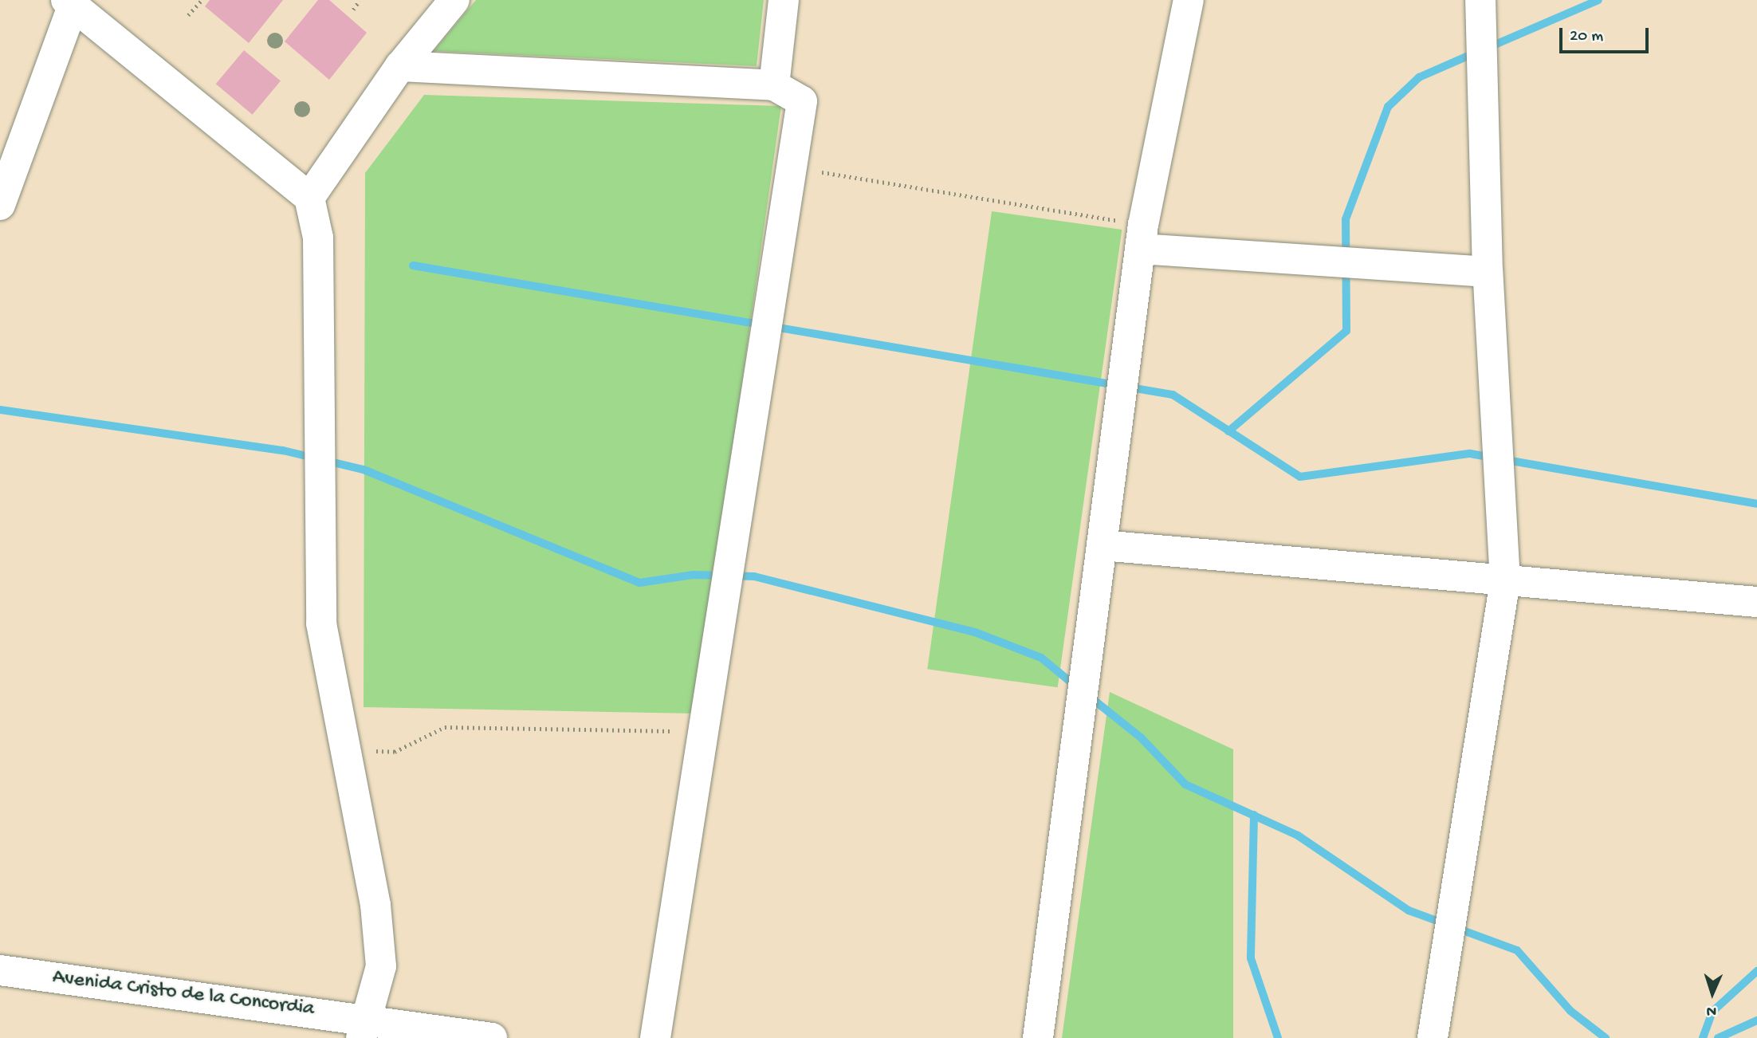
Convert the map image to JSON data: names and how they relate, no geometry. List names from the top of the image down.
{
  "streets": {
    "street": ["Avenida Cristo de la Concordia"]
  },
  "scale_bar": "20 m",
  "north": "bottom"
}
